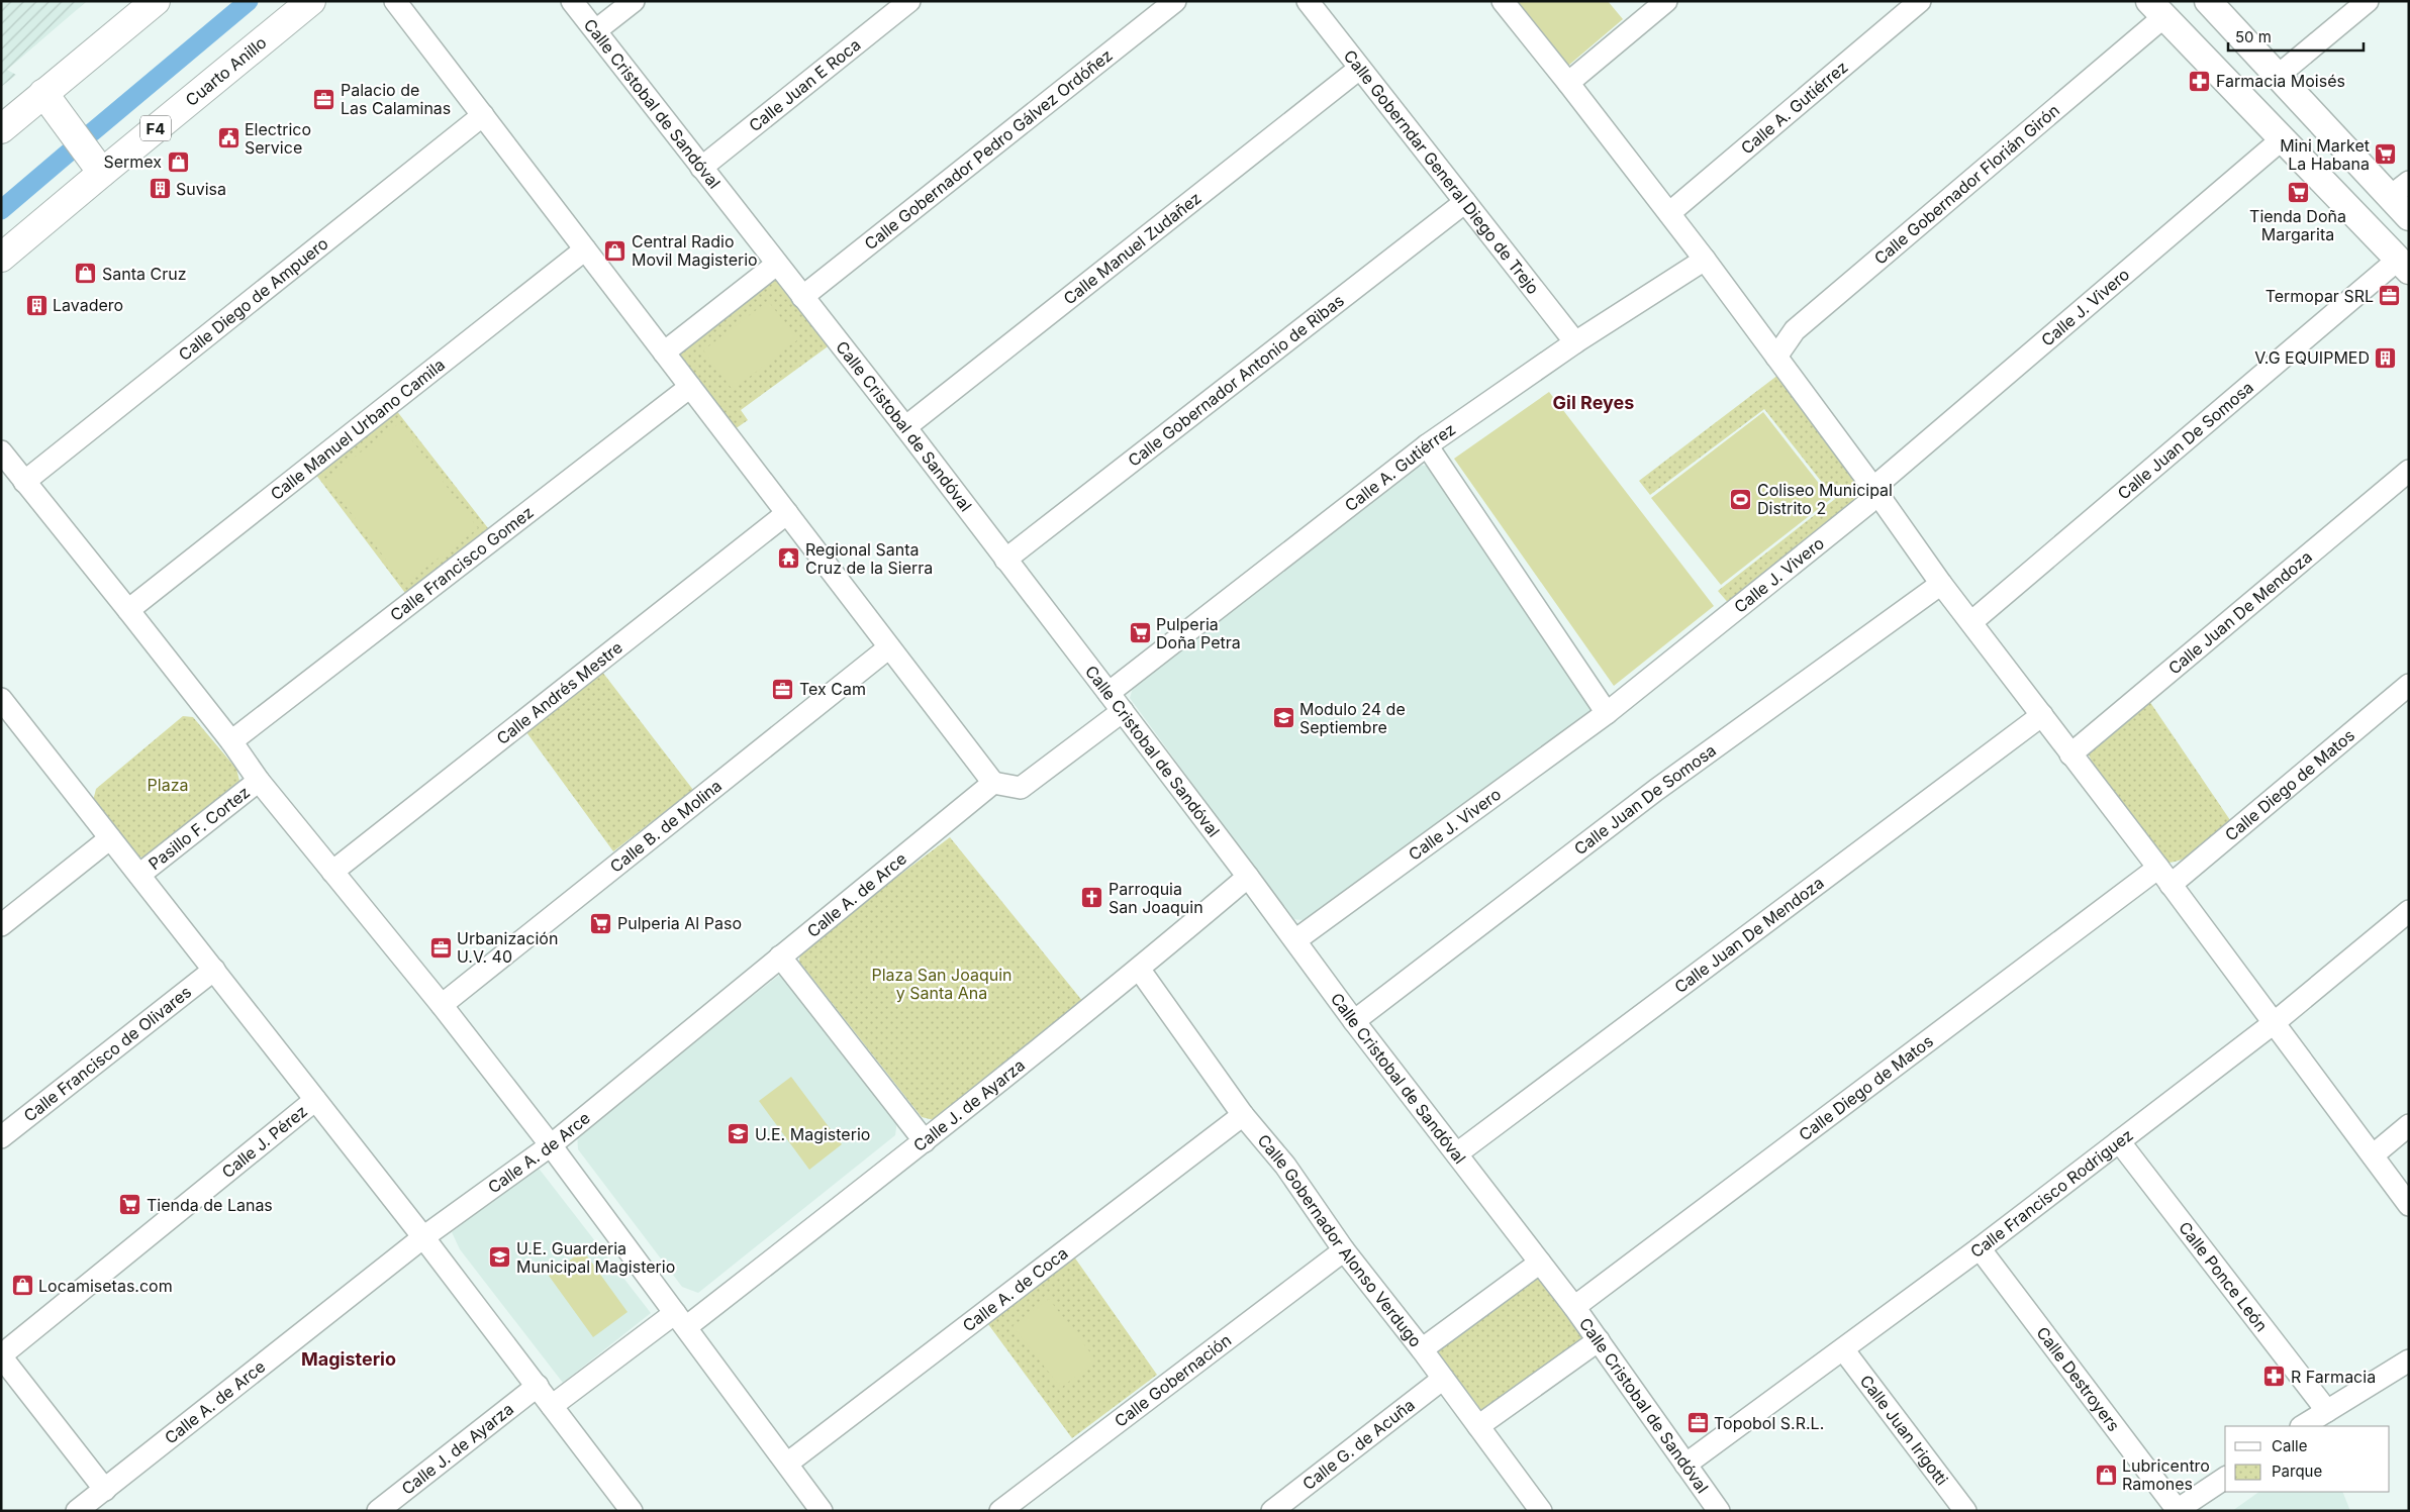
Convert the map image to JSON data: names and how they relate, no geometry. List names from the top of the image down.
{
  "streets": {
    "highway": ["Cuarto Anillo", "F4"],
    "street": [
      "Calle Juan E Roca",
      "Calle Cristobal de Sandóval",
      "Calle A. Gutiérrez",
      "Calle Gobernador Pedro Gálvez Ordóñez",
      "Calle Goberndar General Diego de Trejo",
      "Calle Gobernador Florián Girón",
      "Calle Manuel Zudañez",
      "Calle Diego de Ampuero",
      "Calle J. Vivero",
      "Calle Gobernador Antonio de Ribas",
      "Calle Manuel Urbano Camila",
      "Calle Juan De Somosa",
      "Calle Francisco Gomez",
      "Calle Juan De Mendoza",
      "Calle Andrés Mestre",
      "Calle Diego de Matos",
      "Calle B. de Molina",
      "Pasillo F. Cortez",
      "Calle A. de Arce",
      "Calle Francisco de Olivares",
      "Calle J. de Ayarza",
      "Calle J. Pérez",
      "Calle Francisco Rodriguez",
      "Calle Gobernador Alonso Verdugo",
      "Calle Ponce León",
      "Calle A. de Coca",
      "Calle Destroyers",
      "Calle Gobernación",
      "Calle Juan Irigotti",
      "Calle G. de Acuña"
    ]
  },
  "crossings": [
    ["Calle Juan E Roca", "Calle Cristobal de Sandóval"],
    ["Calle Cristobal de Sandóval", "Calle A. Gutiérrez"],
    ["Calle Cristobal de Sandóval", "Calle Gobernador Pedro Gálvez Ordóñez"],
    ["Calle Cristobal de Sandóval", "Calle Manuel Zudañez"],
    ["Calle Cristobal de Sandóval", "Calle J. Vivero"],
    ["Calle Cristobal de Sandóval", "Calle Gobernador Antonio de Ribas"],
    ["Calle Cristobal de Sandóval", "Calle Juan De Somosa"],
    ["Calle Cristobal de Sandóval", "Calle Juan De Mendoza"],
    ["Calle Cristobal de Sandóval", "Calle Diego de Matos"],
    ["Calle Cristobal de Sandóval", "Calle J. de Ayarza"],
    ["Calle Cristobal de Sandóval", "Calle Francisco Rodriguez"],
    ["Calle A. Gutiérrez", "Calle Goberndar General Diego de Trejo"],
    ["Calle Goberndar General Diego de Trejo", "Calle Manuel Zudañez"],
    ["Calle Goberndar General Diego de Trejo", "Calle Gobernador Antonio de Ribas"],
    ["Calle J. de Ayarza", "Calle Gobernador Alonso Verdugo"],
    ["Calle Francisco Rodriguez", "Calle Ponce León"],
    ["Calle Francisco Rodriguez", "Calle Destroyers"],
    ["Calle Francisco Rodriguez", "Calle Juan Irigotti"],
    ["Calle Gobernador Alonso Verdugo", "Calle A. de Coca"],
    ["Calle Gobernador Alonso Verdugo", "Calle Gobernación"],
    ["Calle Gobernador Alonso Verdugo", "Calle G. de Acuña"]
  ],
  "districts": ["Gil Reyes", "Magisterio"],
  "parks": ["Plaza", "Plaza San Joaquin y Santa Ana"],
  "places": {
    "pharmacy": ["Farmacia Moisés", "R Farmacia"],
    "office": [
      "Palacio de Las Calaminas",
      "Termopar SRL",
      "Tex Cam",
      "Urbanización U.V. 40",
      "Topobol S.R.L."
    ],
    "public building": ["Electrico Service"],
    "supermarket": [
      "Mini Market La Habana",
      "Tienda Doña Margarita",
      "Pulperia Doña Petra",
      "Pulperia Al Paso",
      "Tienda de Lanas"
    ],
    "shop": [
      "Sermex",
      "Central Radio Movil Magisterio",
      "Santa Cruz",
      "Locamisetas.com",
      "Lubricentro Ramones"
    ],
    "building": ["Suvisa", "Lavadero", "V.G EQUIPMED"],
    "sports": ["Coliseo Municipal Distrito 2"],
    "temple": ["Regional Santa Cruz de la Sierra"],
    "school or university": ["Modulo 24 de Septiembre", "U.E. Magisterio", "U.E. Guarderia Municipal Magisterio"],
    "church": ["Parroquia San Joaquin"]
  },
  "legend": ["Calle", "Parque"],
  "scale_bar": "50 m"
}
